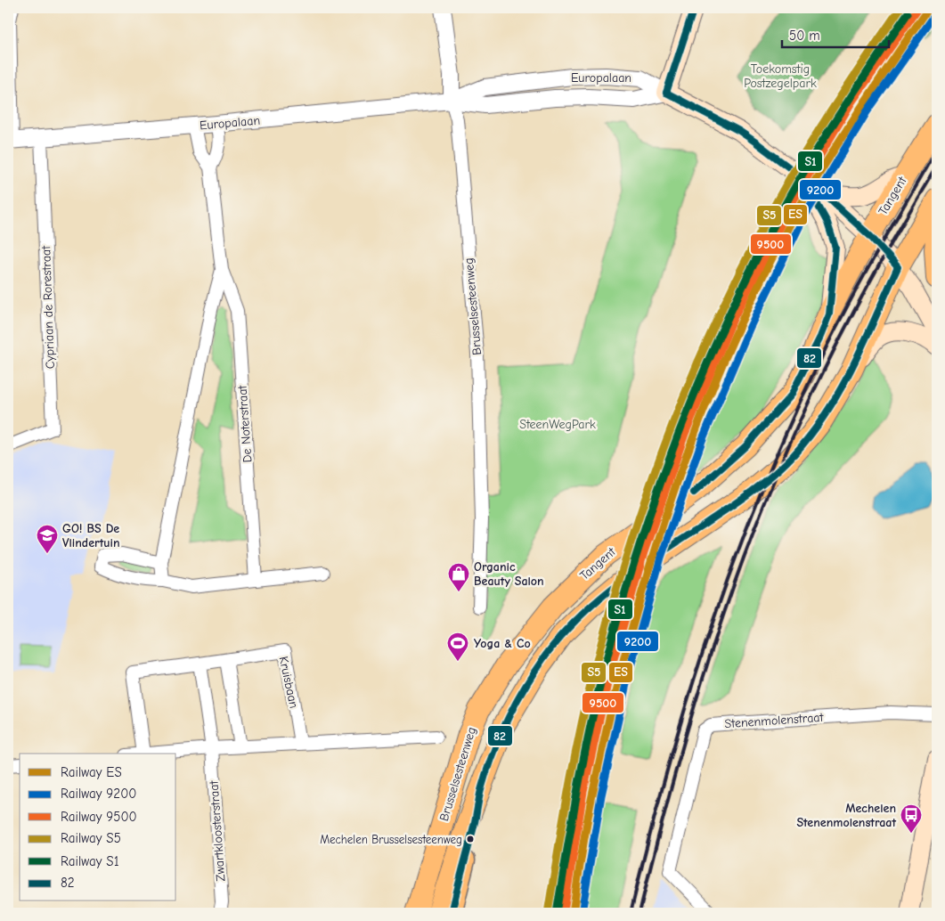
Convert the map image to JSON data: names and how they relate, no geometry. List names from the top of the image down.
{
  "streets": {
    "highway": ["Tangent", "Brusselsesteenweg"],
    "street": [
      "Europalaan",
      "Cypriaan de Rorestraat",
      "De Noterstraat",
      "Kruisbaan",
      "Stenenmolenstraat",
      "Zwartkloosterstraat"
    ]
  },
  "crossings": [
    ["Europalaan", "Brusselsesteenweg"],
    ["Europalaan", "Cypriaan de Rorestraat"],
    ["Europalaan", "De Noterstraat"],
    ["Tangent", "Brusselsesteenweg"]
  ],
  "parks": ["Toekomstig Postzegelpark", "SteenWegPark"],
  "places": {
    "school or university": ["GO! BS De Vlindertuin"],
    "shop": ["Organic Beauty Salon"],
    "sports": ["Yoga & Co"],
    "bus stop": ["Mechelen Stenenmolenstraat"],
    "other": ["Mechelen Brusselsesteenweg"]
  },
  "lines": [
    "rail line ES",
    "rail line 9500",
    "rail line S5",
    "transit line 82",
    "rail line 9200",
    "rail line S1"
  ],
  "legend": [
    "Railway ES",
    "Railway 9200",
    "Railway 9500",
    "Railway S5",
    "Railway S1",
    "82"
  ],
  "scale_bar": "50 m"
}
